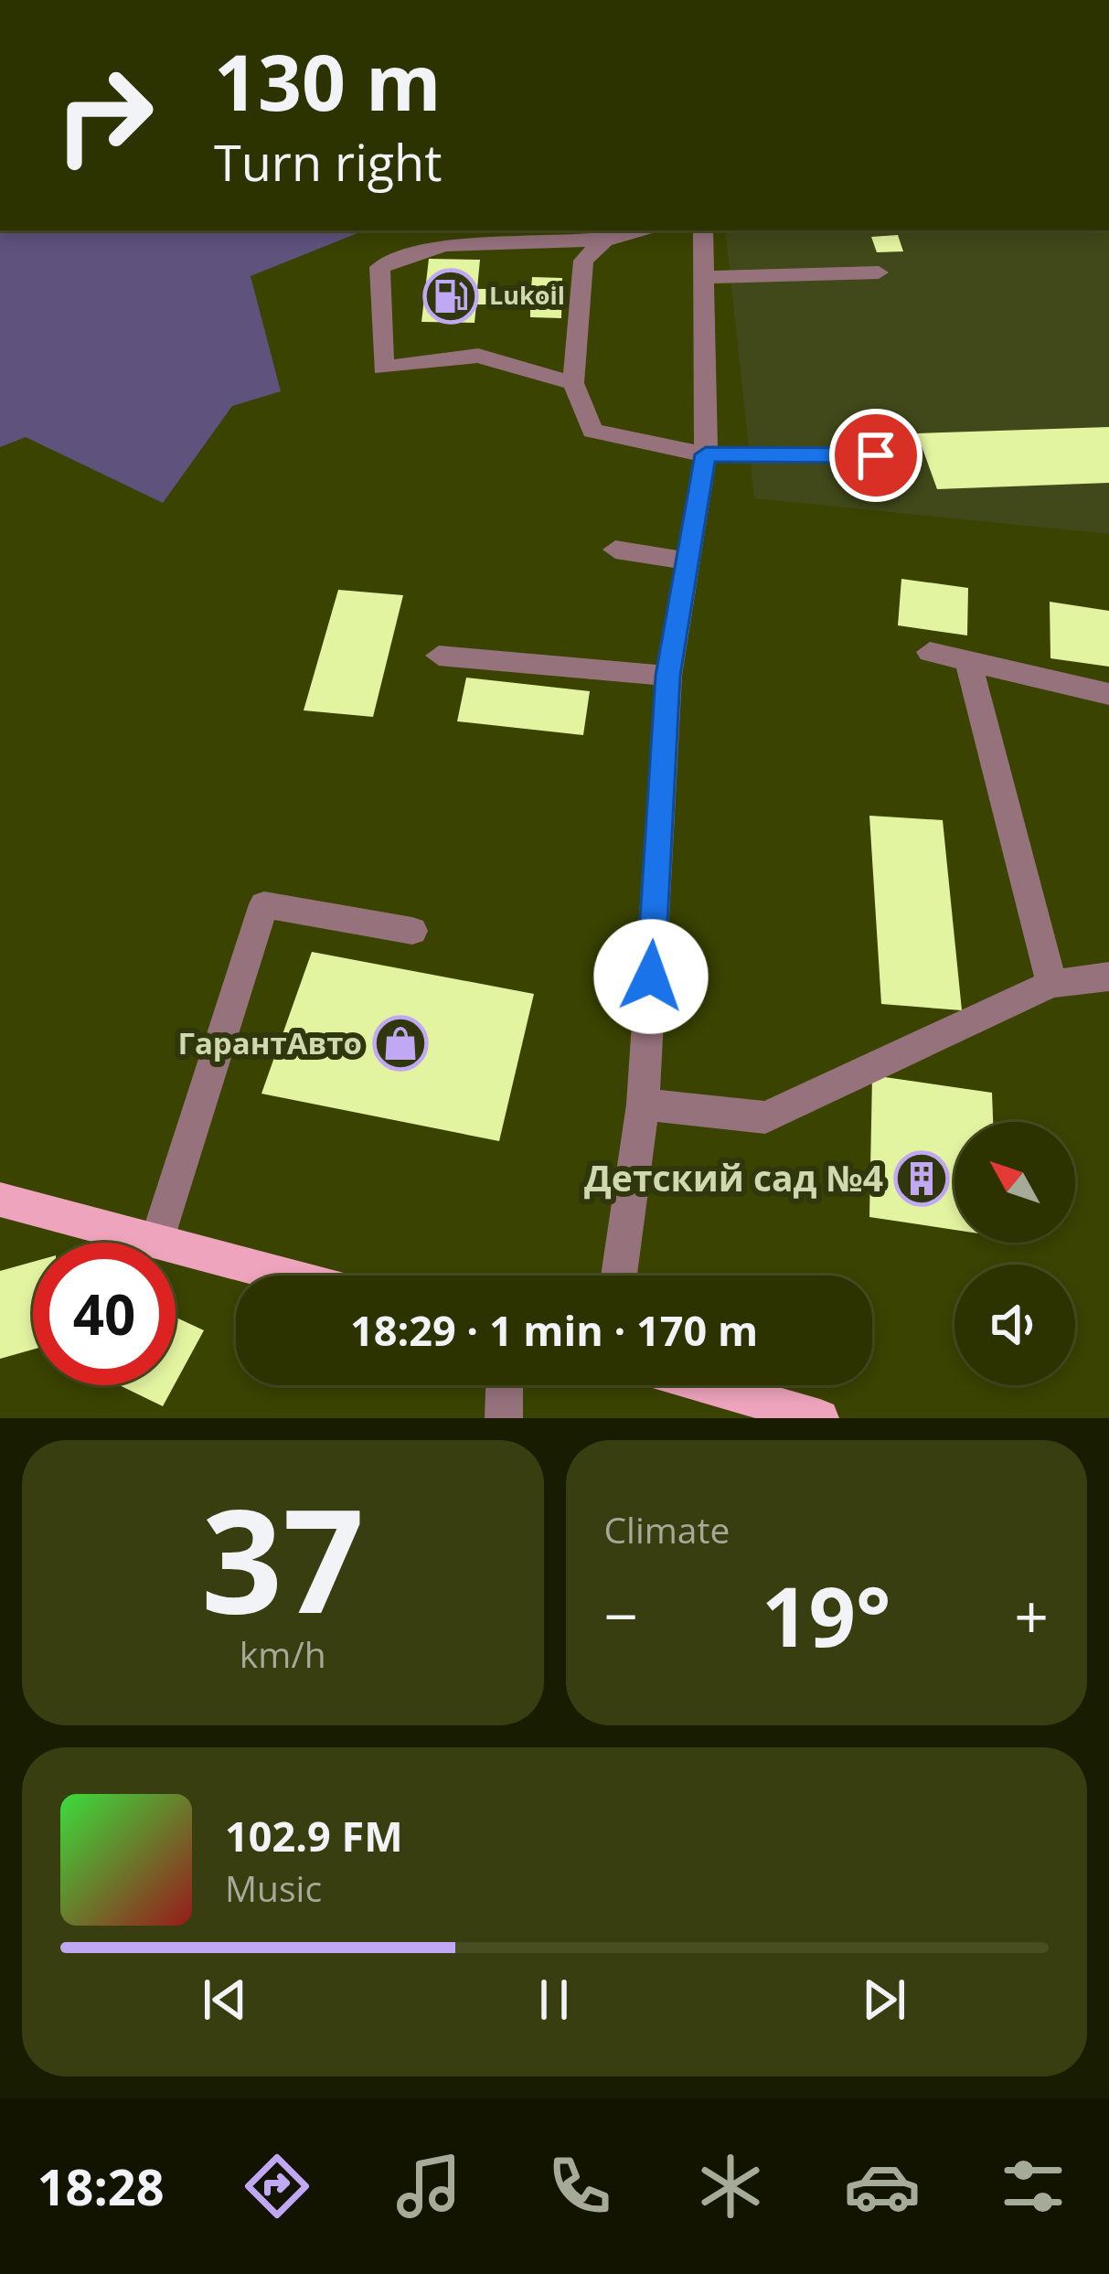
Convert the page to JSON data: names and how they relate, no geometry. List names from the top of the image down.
{
  "places": {
    "fuel station": ["Lukoil"],
    "shop": ["ГарантАвто"],
    "building": ["Детский сад №4"]
  },
  "north": "top left",
  "page": {
    "turn": ["130 m", "Turn right"],
    "limit": "40",
    "trip": "18:29 · 1 min · 170 m",
    "tile": [
      ["37", "km/h"],
      "Climate"
    ],
    "heat": ["−", "19°", "+"],
    "song": ["102.9 FM", "Music"],
    "tabs": "18:28"
  }
}
